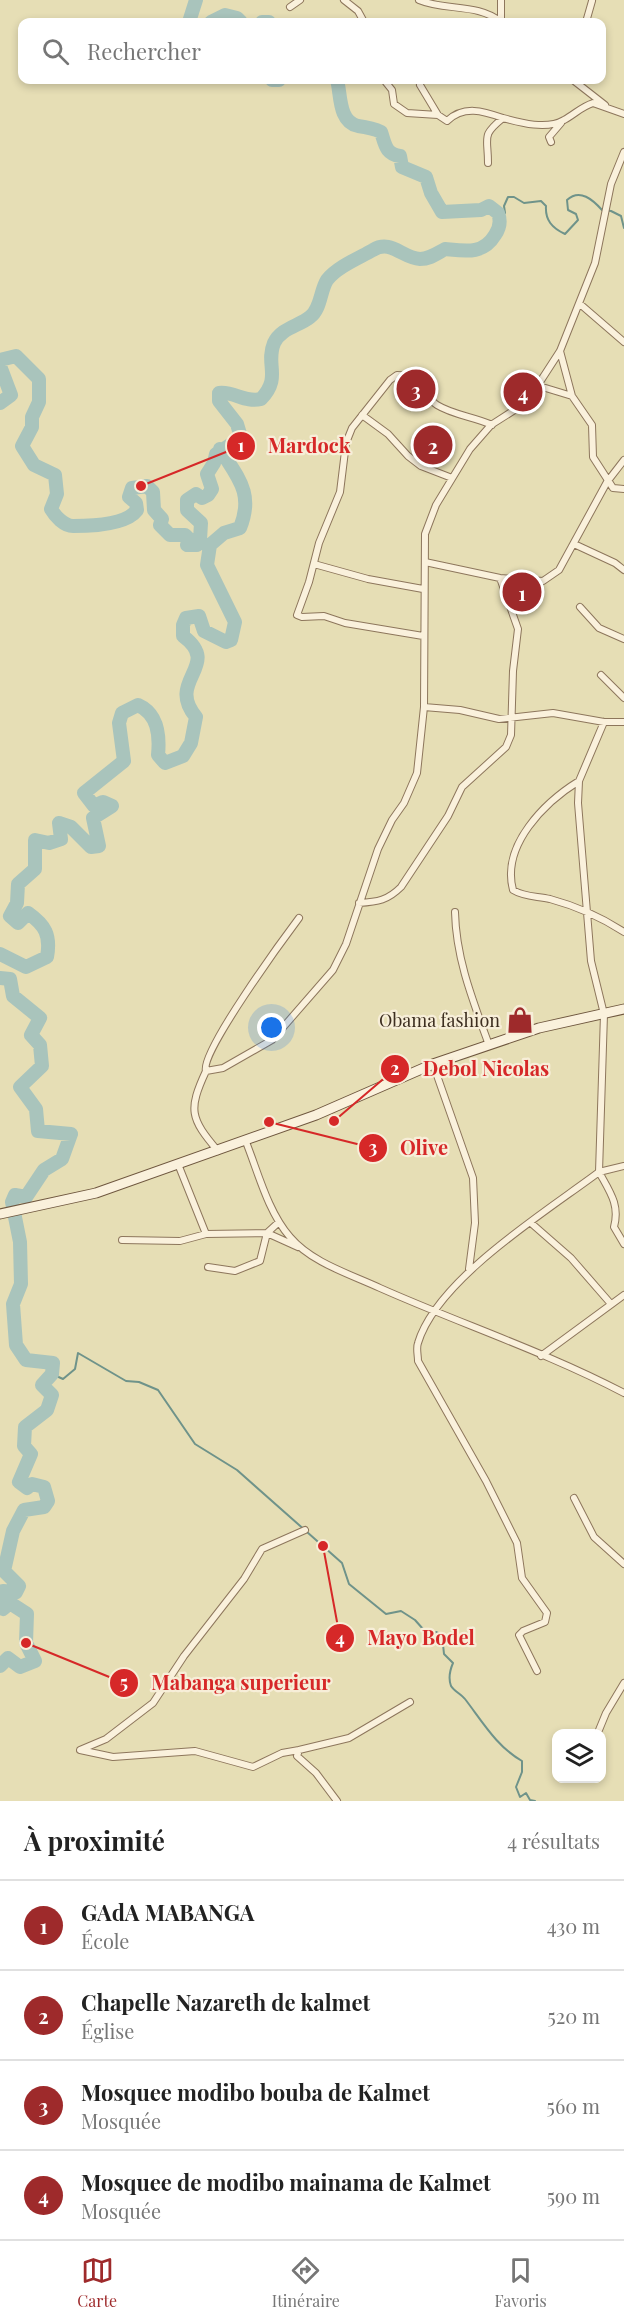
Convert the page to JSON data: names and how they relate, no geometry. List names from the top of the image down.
{
  "places": {
    "other": [
      "Mardock",
      "Debol Nicolas",
      "Olive",
      "Mayo Bodel",
      "Mabanga superieur"
    ],
    "shop": ["Obama fashion"]
  },
  "page": {
    "search": "Rechercher",
    "pins": [
      "3",
      "4",
      "2",
      "1"
    ],
    "heading": ["À proximité", "4 résultats"],
    "list": [
      {
        "mark": "1",
        "name": "GAdA MABANGA",
        "note": "École",
        "value": "430 m"
      },
      {
        "mark": "2",
        "name": "Chapelle Nazareth de kalmet",
        "note": "Église",
        "value": "520 m"
      },
      {
        "mark": "3",
        "name": "Mosquee modibo bouba de Kalmet",
        "note": "Mosquée",
        "value": "560 m"
      },
      {
        "mark": "4",
        "name": "Mosquee de modibo mainama de Kalmet",
        "note": "Mosquée",
        "value": "590 m"
      }
    ],
    "nav": ["Carte", "Itinéraire", "Favoris"]
  }
}
